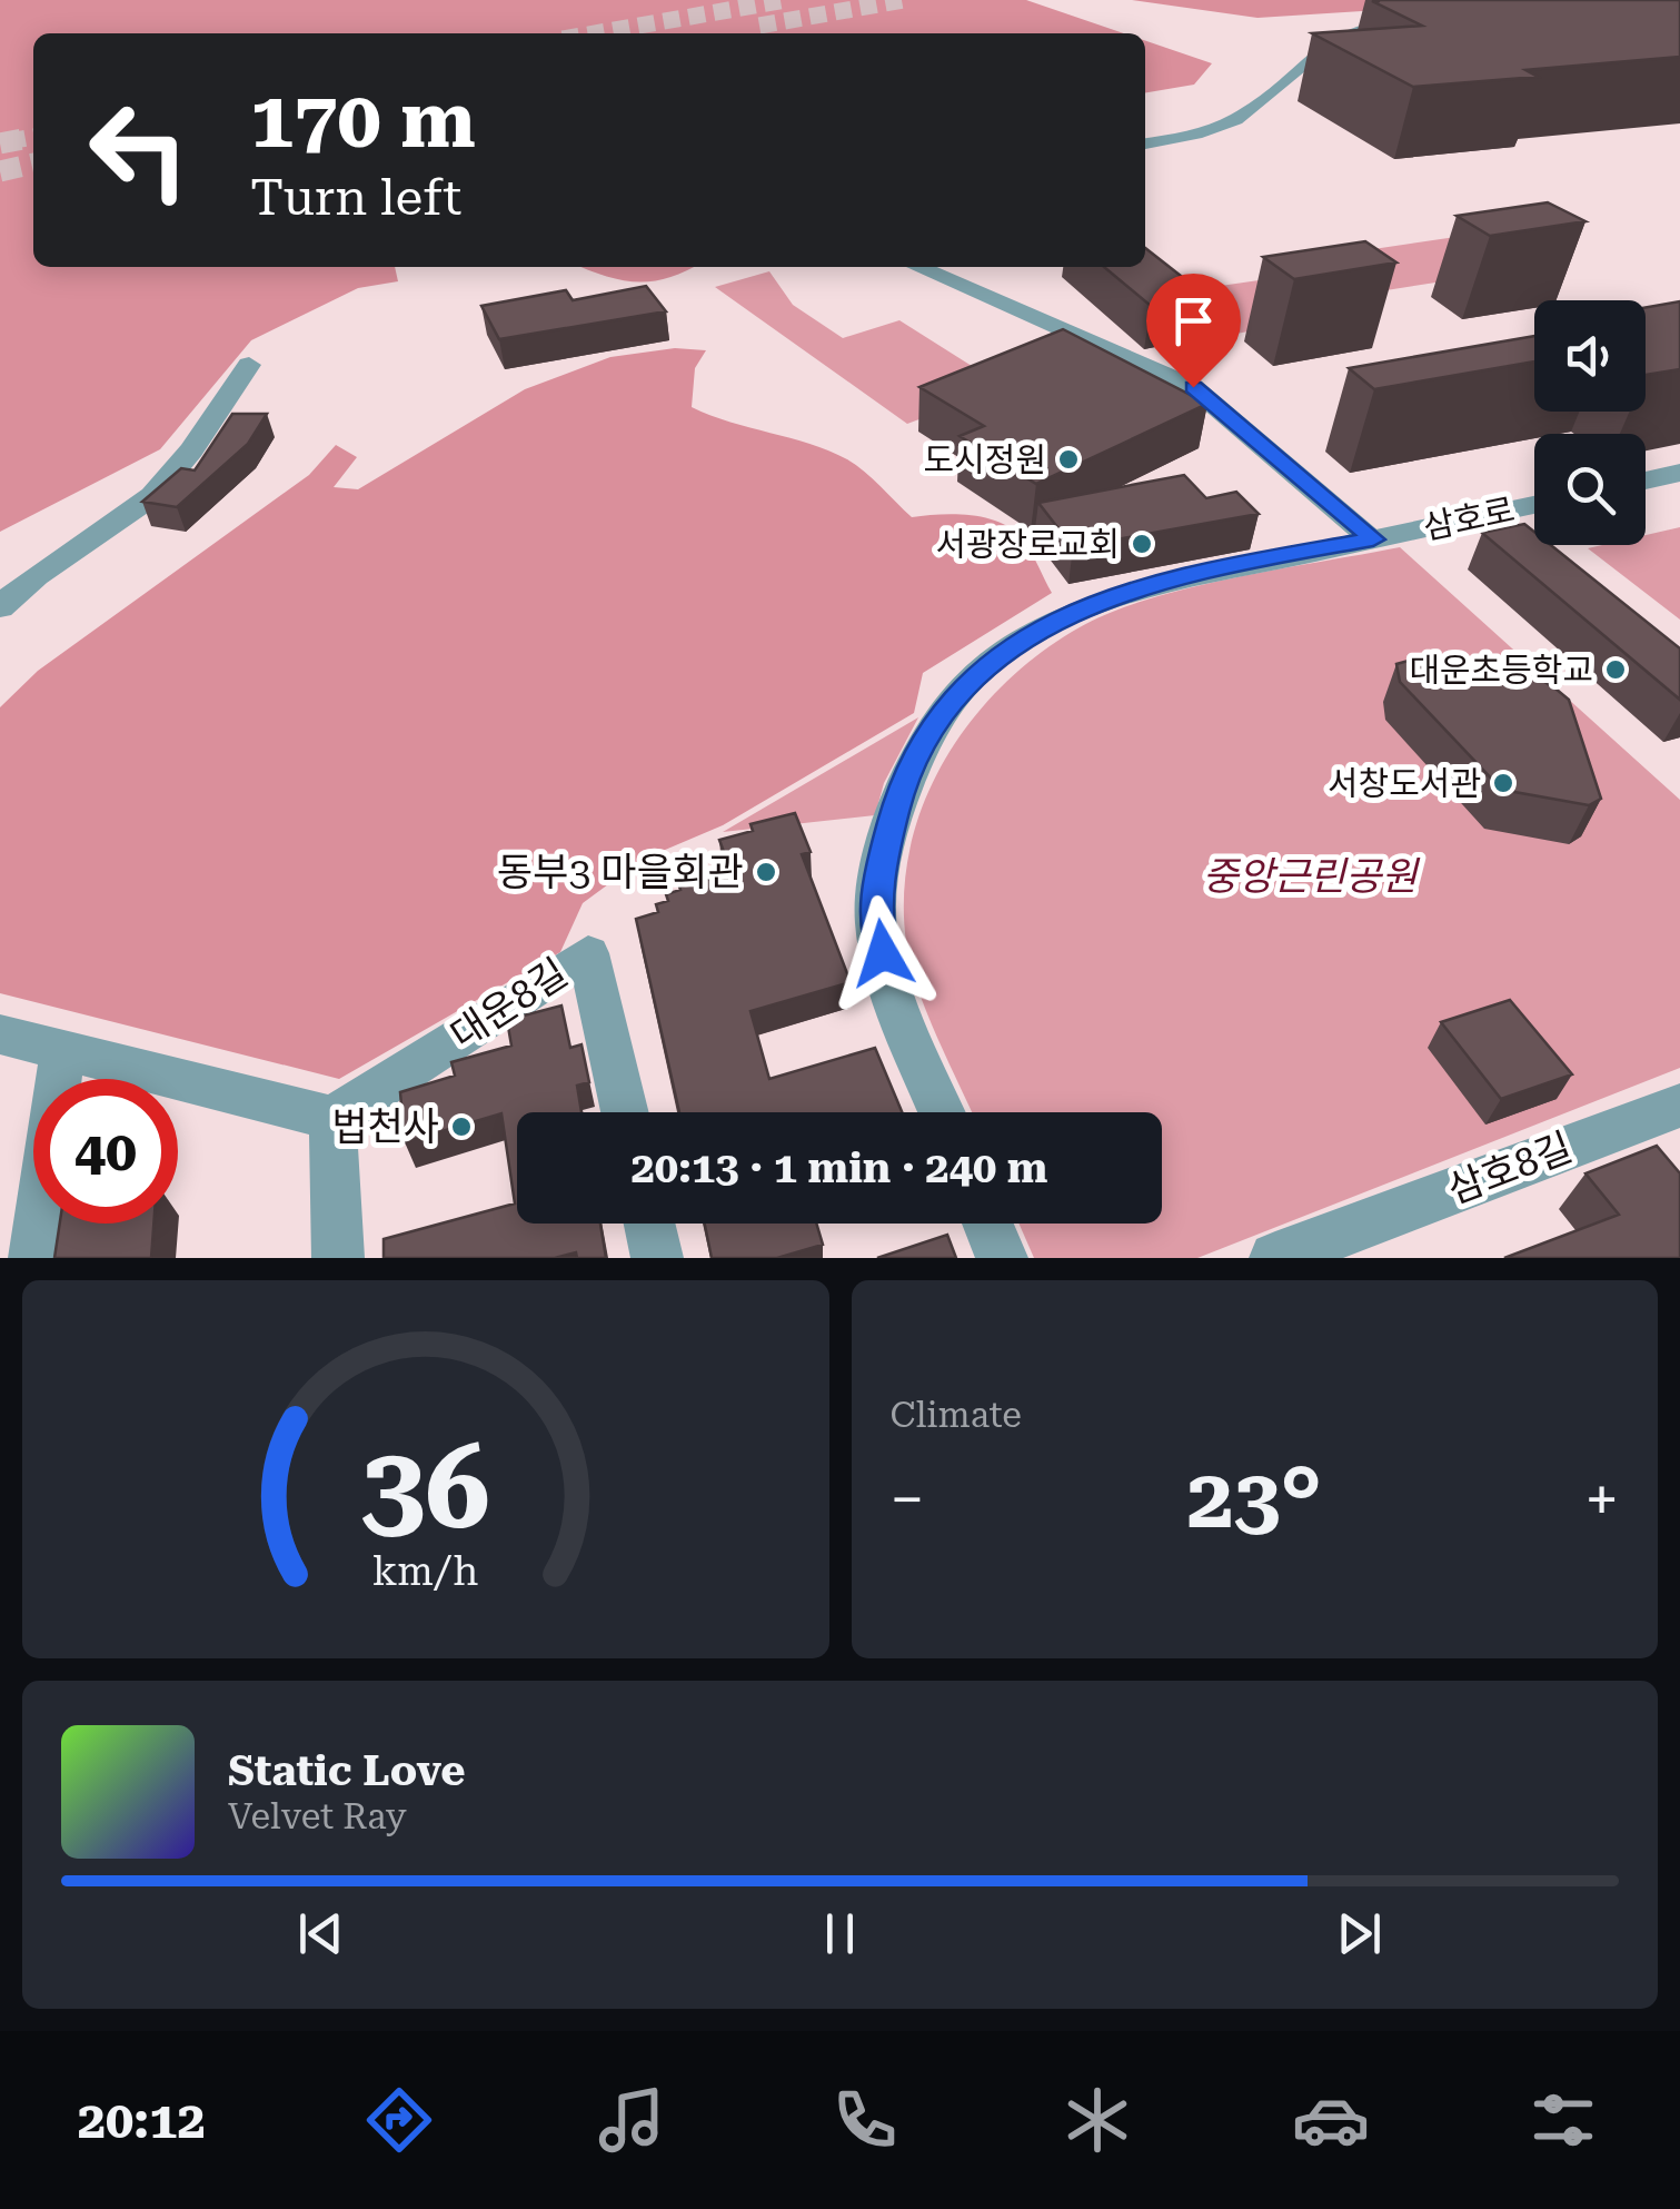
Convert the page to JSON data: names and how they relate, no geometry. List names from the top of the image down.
{
  "streets": {
    "street": ["삼호로", "대운8길", "삼호8길"]
  },
  "parks": ["중앙근린공원"],
  "places": [
    "도시정원",
    "서광장로교회",
    "대운초등학교",
    "서창도서관",
    "동부3 마을회관",
    "법천사"
  ],
  "page": {
    "turn": ["170 m", "Turn left"],
    "limit": "40",
    "trip": "20:13 · 1 min · 240 m",
    "tile": "Climate",
    "heat": ["−", "23°", "+"],
    "song": ["Static Love", "Velvet Ray"],
    "tabs": "20:12",
    "gauge": ["36", "km/h"]
  }
}
